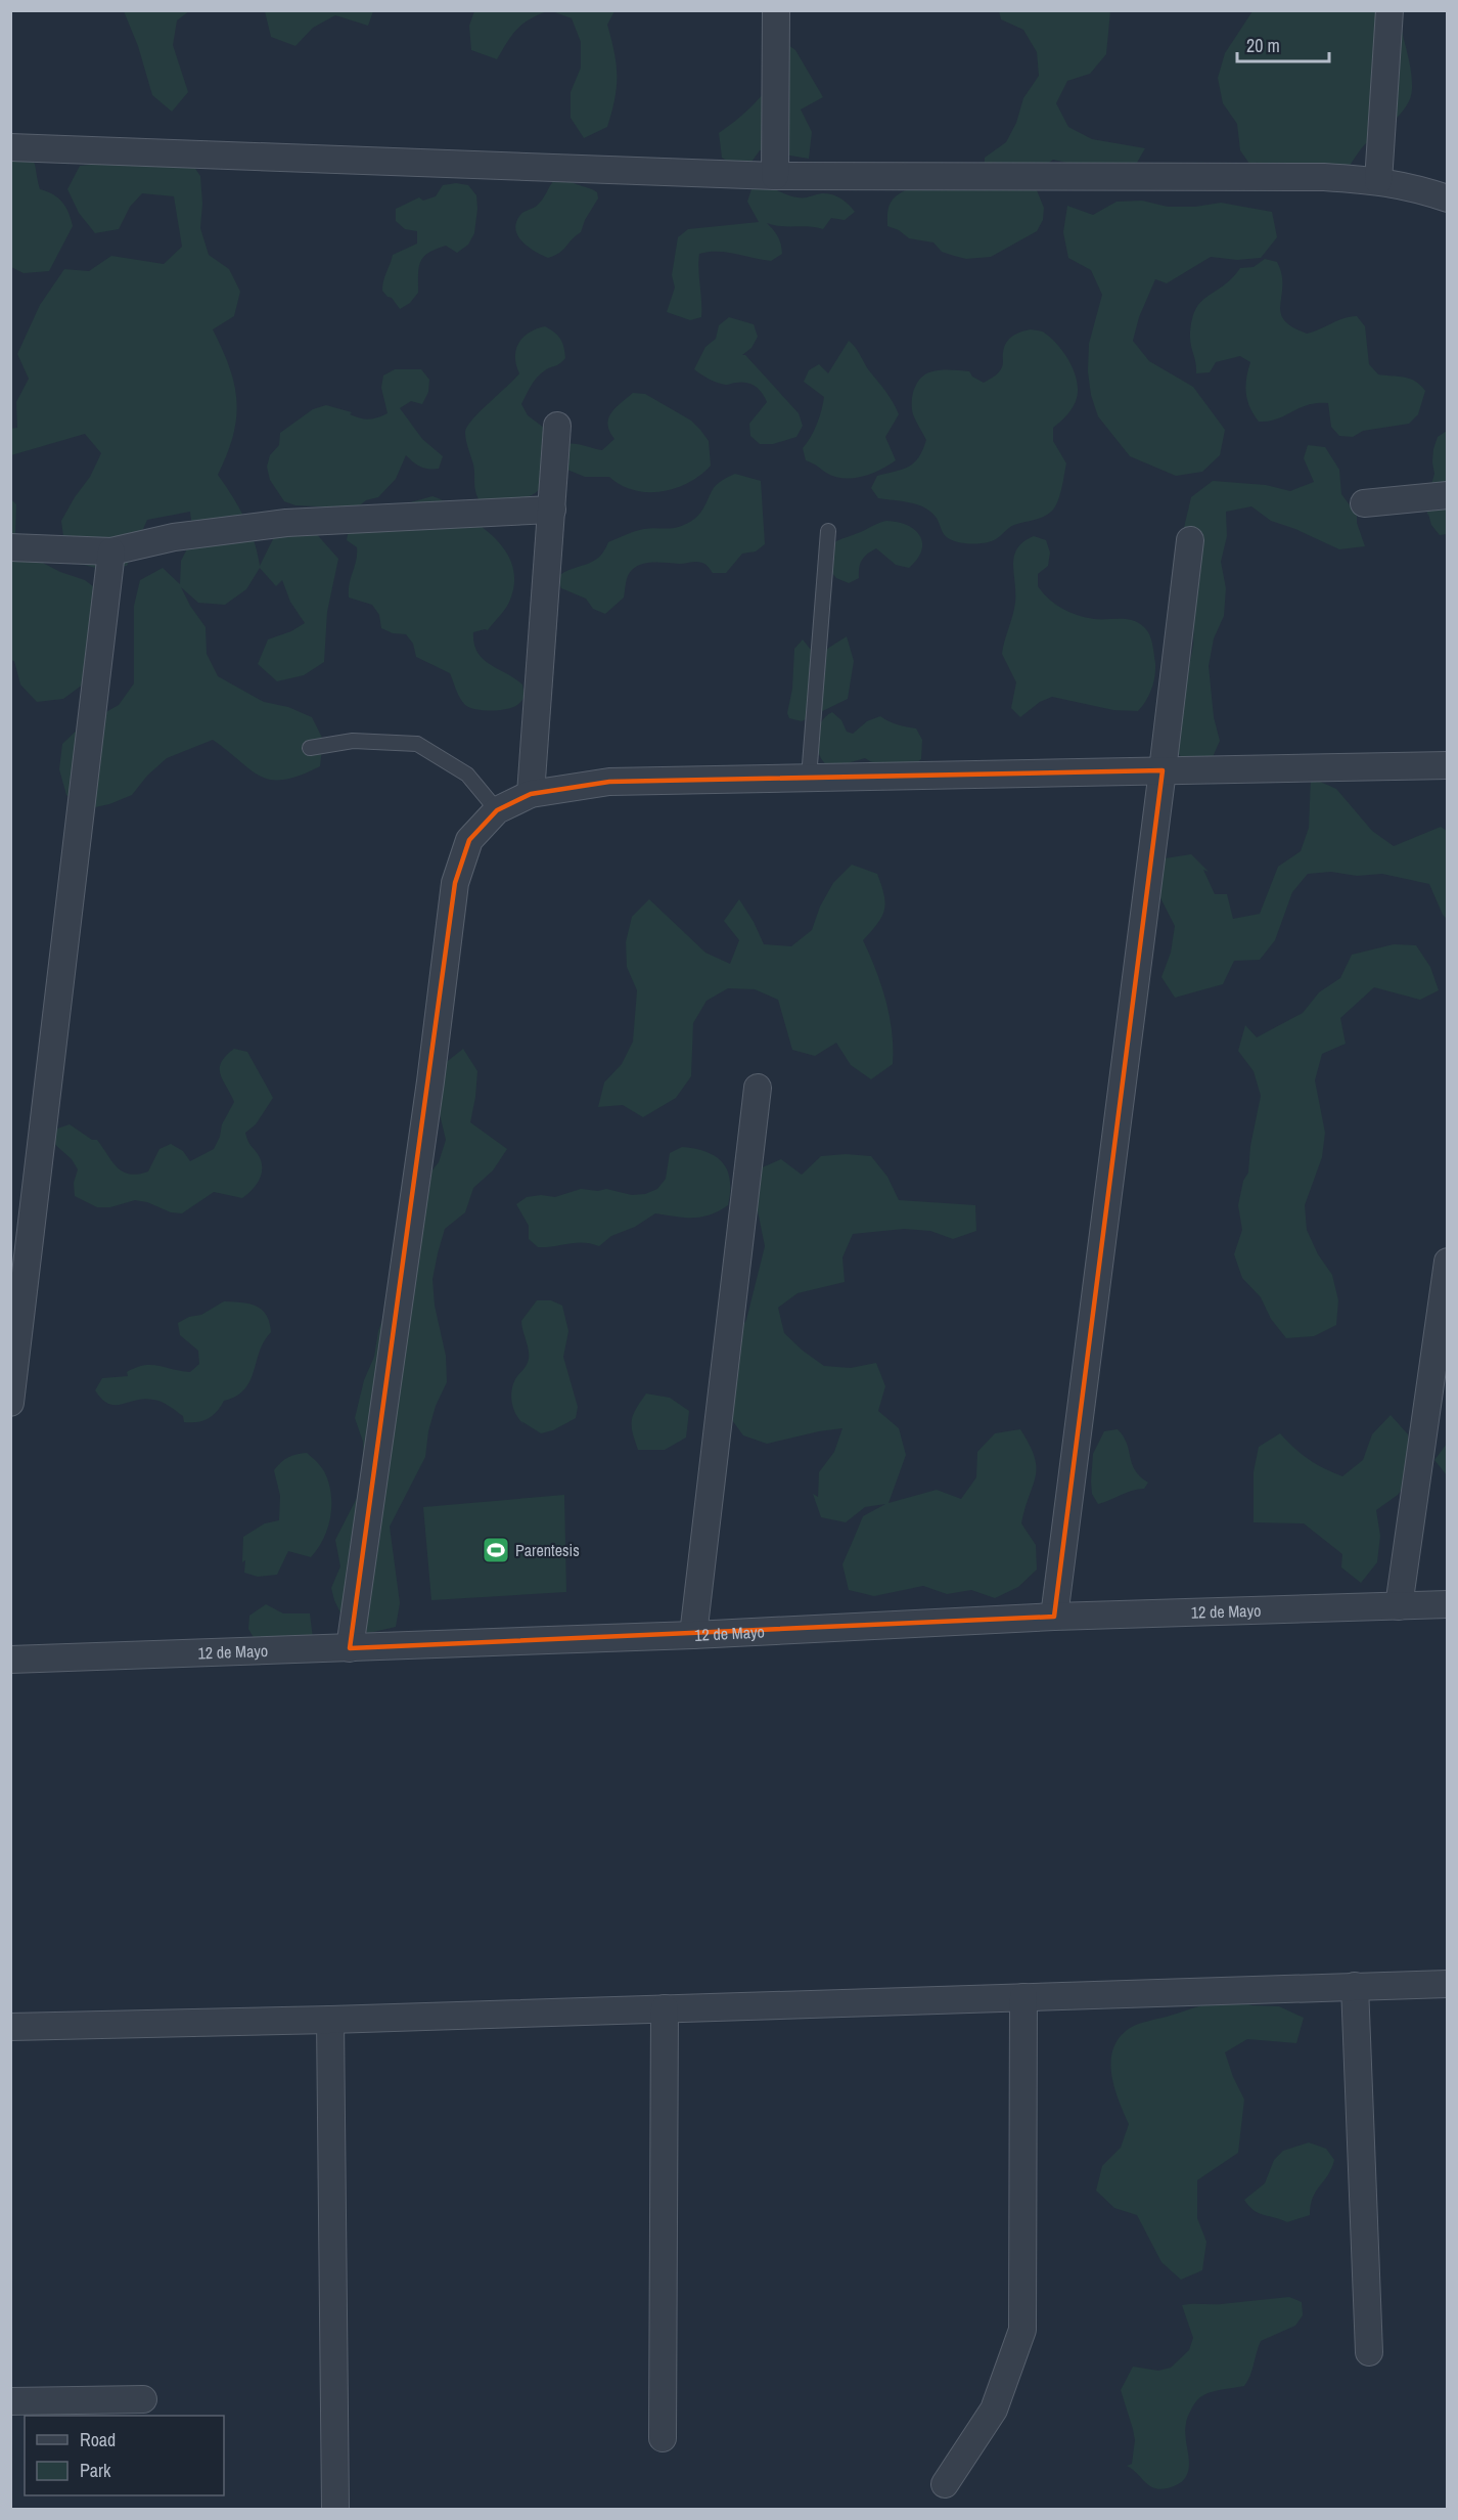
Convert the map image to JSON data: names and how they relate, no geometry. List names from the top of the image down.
{
  "streets": {
    "street": ["12 de Mayo"]
  },
  "places": {
    "sports": ["Parentesis"]
  },
  "legend": ["Road", "Park"],
  "scale_bar": "20 m"
}
